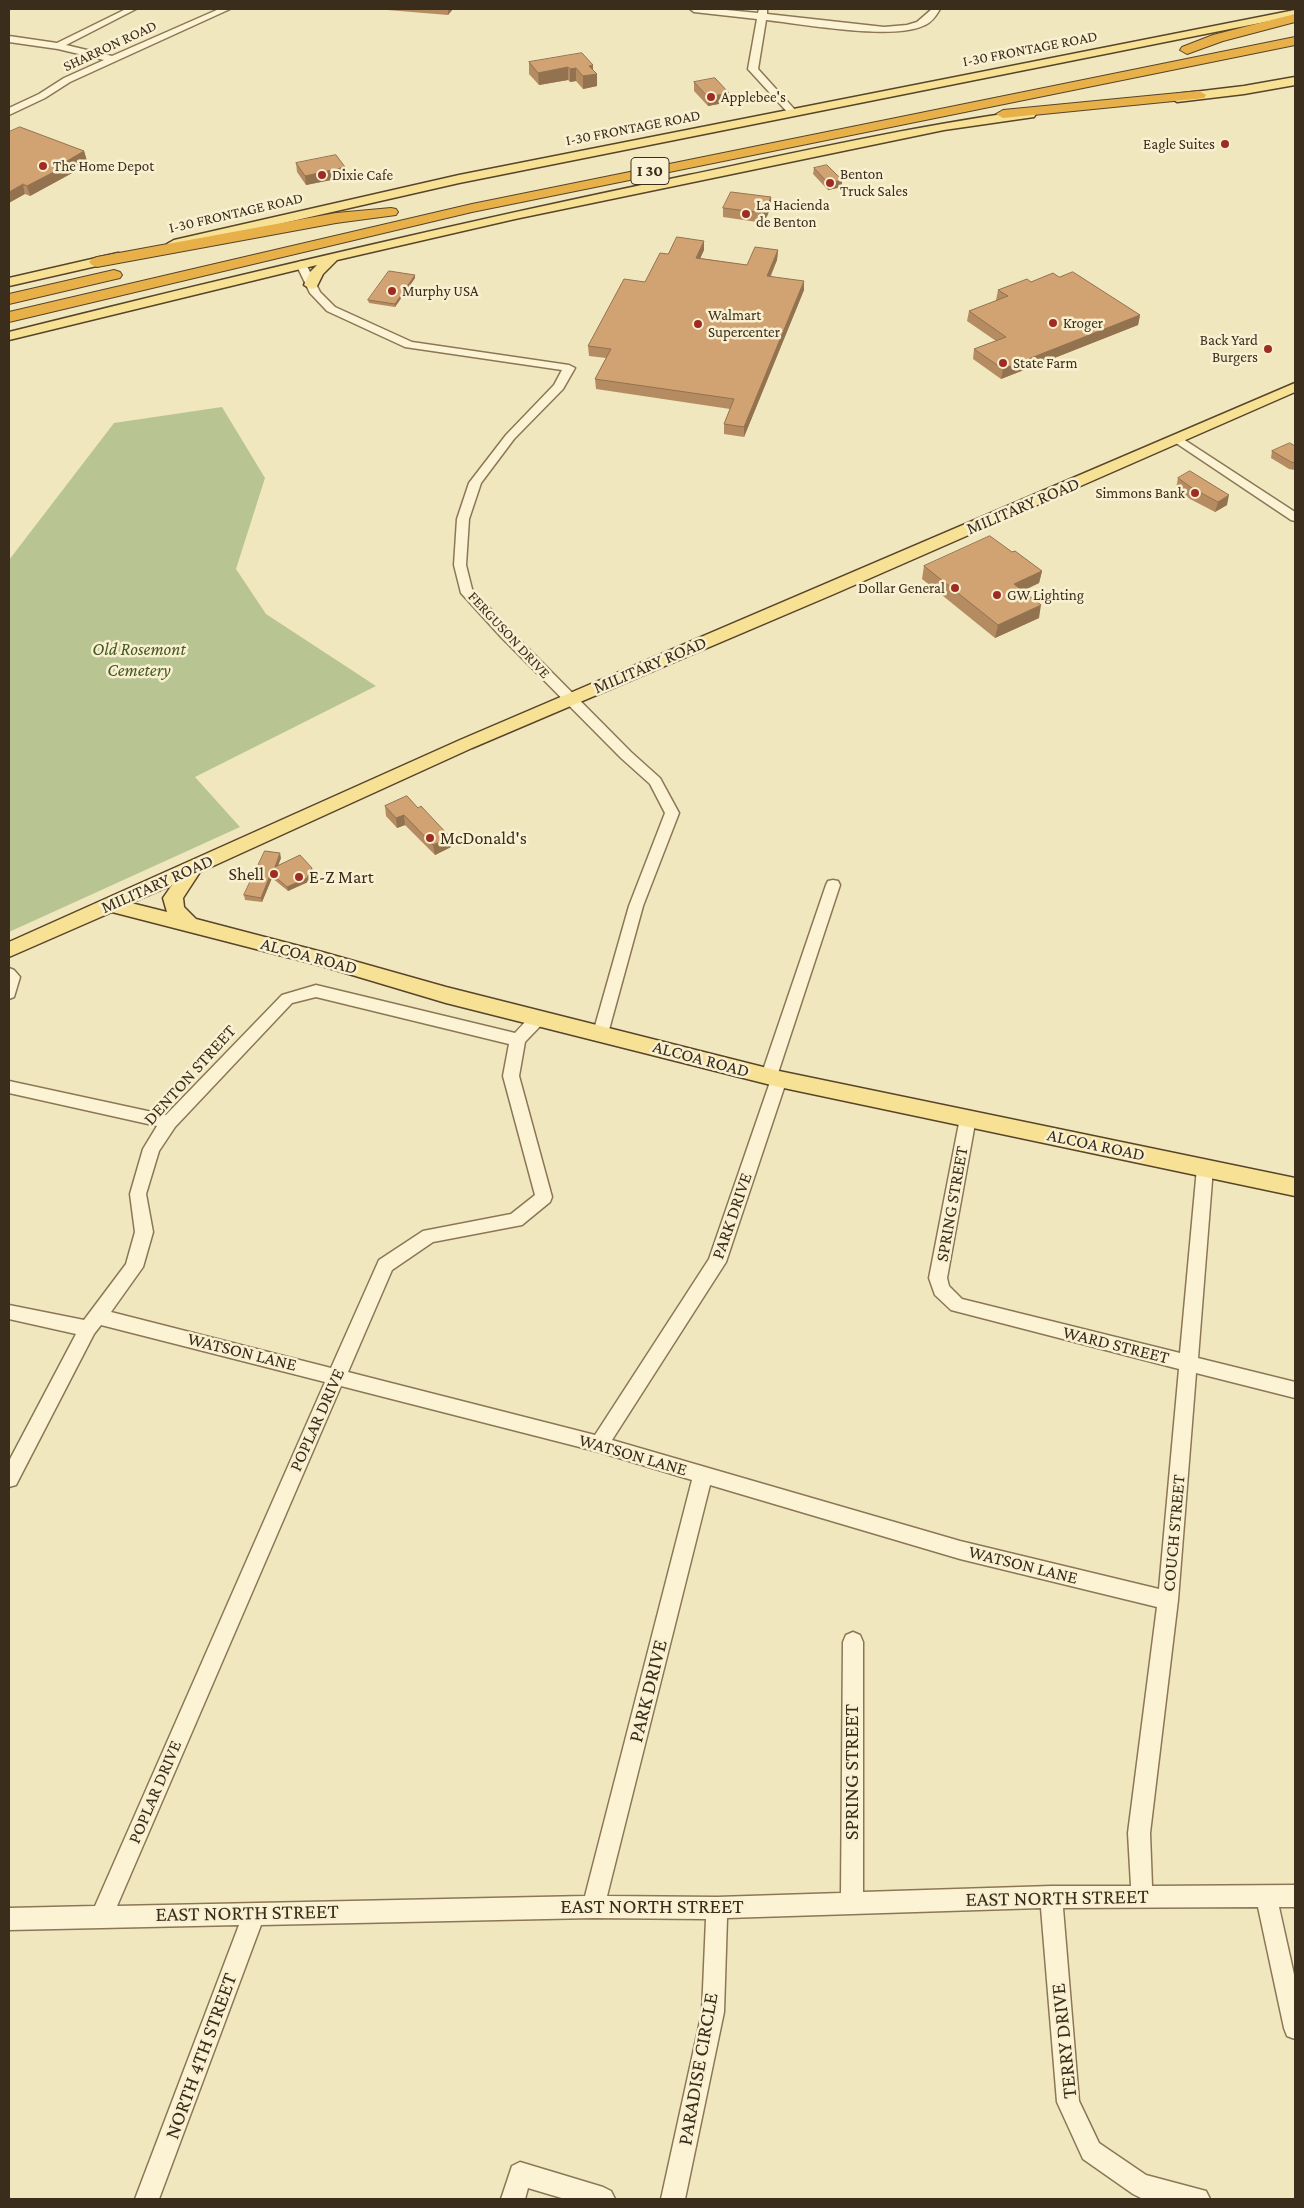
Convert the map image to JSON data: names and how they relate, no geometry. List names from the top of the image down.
{
  "streets": {
    "highway": ["I 30"],
    "main road": ["I-30 FRONTAGE ROAD", "MILITARY ROAD", "ALCOA ROAD"],
    "street": [
      "SHARRON ROAD",
      "FERGUSON DRIVE",
      "DENTON STREET",
      "SPRING STREET",
      "PARK DRIVE",
      "WARD STREET",
      "WATSON LANE",
      "POPLAR DRIVE",
      "COUCH STREET",
      "EAST NORTH STREET",
      "TERRY DRIVE",
      "NORTH 4TH STREET",
      "PARADISE CIRCLE"
    ]
  },
  "crossings": [
    ["MILITARY ROAD", "FERGUSON DRIVE"],
    ["MILITARY ROAD", "ALCOA ROAD"],
    ["FERGUSON DRIVE", "ALCOA ROAD"],
    ["ALCOA ROAD", "SPRING STREET"],
    ["ALCOA ROAD", "PARK DRIVE"],
    ["ALCOA ROAD", "COUCH STREET"],
    ["DENTON STREET", "WATSON LANE"],
    ["DENTON STREET", "POPLAR DRIVE"],
    ["SPRING STREET", "WARD STREET"],
    ["SPRING STREET", "EAST NORTH STREET"],
    ["PARK DRIVE", "WATSON LANE"],
    ["PARK DRIVE", "EAST NORTH STREET"],
    ["WARD STREET", "COUCH STREET"],
    ["WATSON LANE", "POPLAR DRIVE"],
    ["WATSON LANE", "COUCH STREET"],
    ["POPLAR DRIVE", "EAST NORTH STREET"],
    ["COUCH STREET", "EAST NORTH STREET"],
    ["EAST NORTH STREET", "TERRY DRIVE"],
    ["EAST NORTH STREET", "NORTH 4TH STREET"],
    ["EAST NORTH STREET", "PARADISE CIRCLE"]
  ],
  "parks": ["Old Rosemont Cemetery"],
  "places": [
    "Applebee's",
    "Eagle Suites",
    "The Home Depot",
    "Dixie Cafe",
    "Benton Truck Sales",
    "La Hacienda de Benton",
    "Murphy USA",
    "Kroger",
    "Walmart Supercenter",
    "Back Yard Burgers",
    "State Farm",
    "Simmons Bank",
    "Dollar General",
    "GW Lighting",
    "McDonald's",
    "Shell",
    "E-Z Mart"
  ]
}
